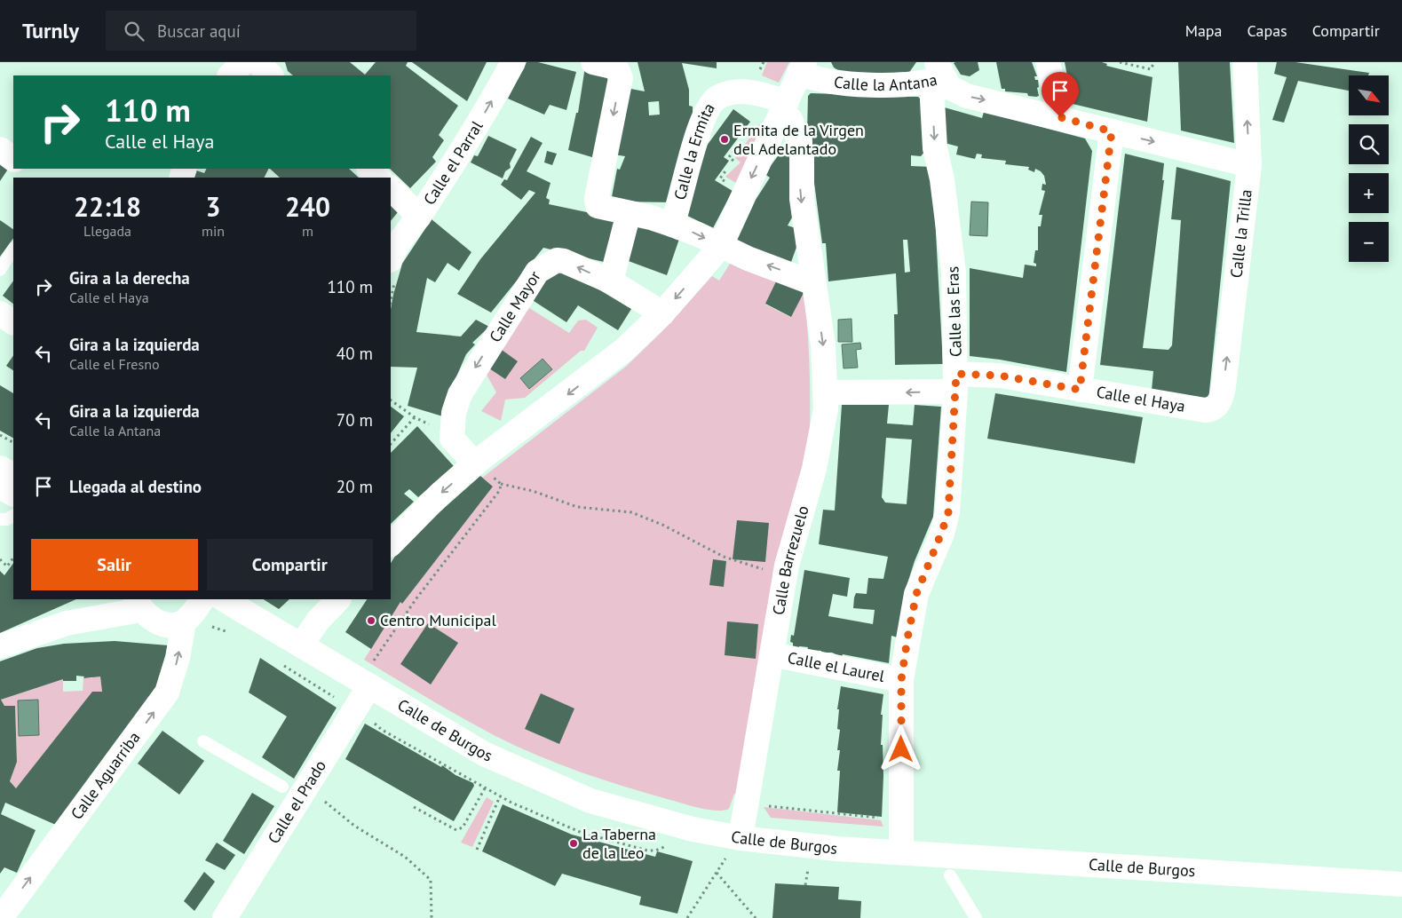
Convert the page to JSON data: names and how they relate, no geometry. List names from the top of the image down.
{
  "streets": {
    "street": [
      "Calle la Antana",
      "Calle la Ermita",
      "Calle el Parral",
      "Calle la Trilla",
      "Calle Mayor",
      "Calle las Eras",
      "Calle el Haya",
      "Calle Barrezuelo",
      "Calle el Laurel",
      "Calle de Burgos",
      "Calle Aguarriba",
      "Calle el Prado"
    ]
  },
  "crossings": [
    ["Calle la Antana", "Calle la Trilla"],
    ["Calle la Antana", "Calle las Eras"],
    ["Calle la Ermita", "Calle Barrezuelo"],
    ["Calle la Trilla", "Calle el Haya"],
    ["Calle las Eras", "Calle el Haya"],
    ["Calle las Eras", "Calle el Laurel"],
    ["Calle las Eras", "Calle de Burgos"],
    ["Calle el Haya", "Calle Barrezuelo"],
    ["Calle Barrezuelo", "Calle el Laurel"],
    ["Calle Barrezuelo", "Calle de Burgos"],
    ["Calle de Burgos", "Calle el Prado"]
  ],
  "one_way": [
    "Calle la Antana",
    "Calle Mayor",
    "Calle Barrezuelo",
    "Calle Aguarriba"
  ],
  "places": ["Ermita de la Virgen del Adelantado", "Centro Municipal", "La Taberna de la Leo"],
  "north": "bottom right",
  "page": {
    "header": "Turnly",
    "search": "Buscar aquí",
    "nav": ["Mapa", "Capas", "Compartir"],
    "map_buttons": ["+", "−"],
    "turn": ["110 m", "Calle el Haya"],
    "eta": [
      "22:18",
      "Llegada",
      "3",
      "min",
      "240",
      "m"
    ],
    "list": [
      {
        "name": "Gira a la derecha",
        "note": "Calle el Haya",
        "value": "110 m"
      },
      {
        "name": "Gira a la izquierda",
        "note": "Calle el Fresno",
        "value": "40 m"
      },
      {
        "name": "Gira a la izquierda",
        "note": "Calle la Antana",
        "value": "70 m"
      },
      {
        "name": "Llegada al destino",
        "value": "20 m"
      }
    ],
    "buttons": ["Salir", "Compartir"]
  }
}
